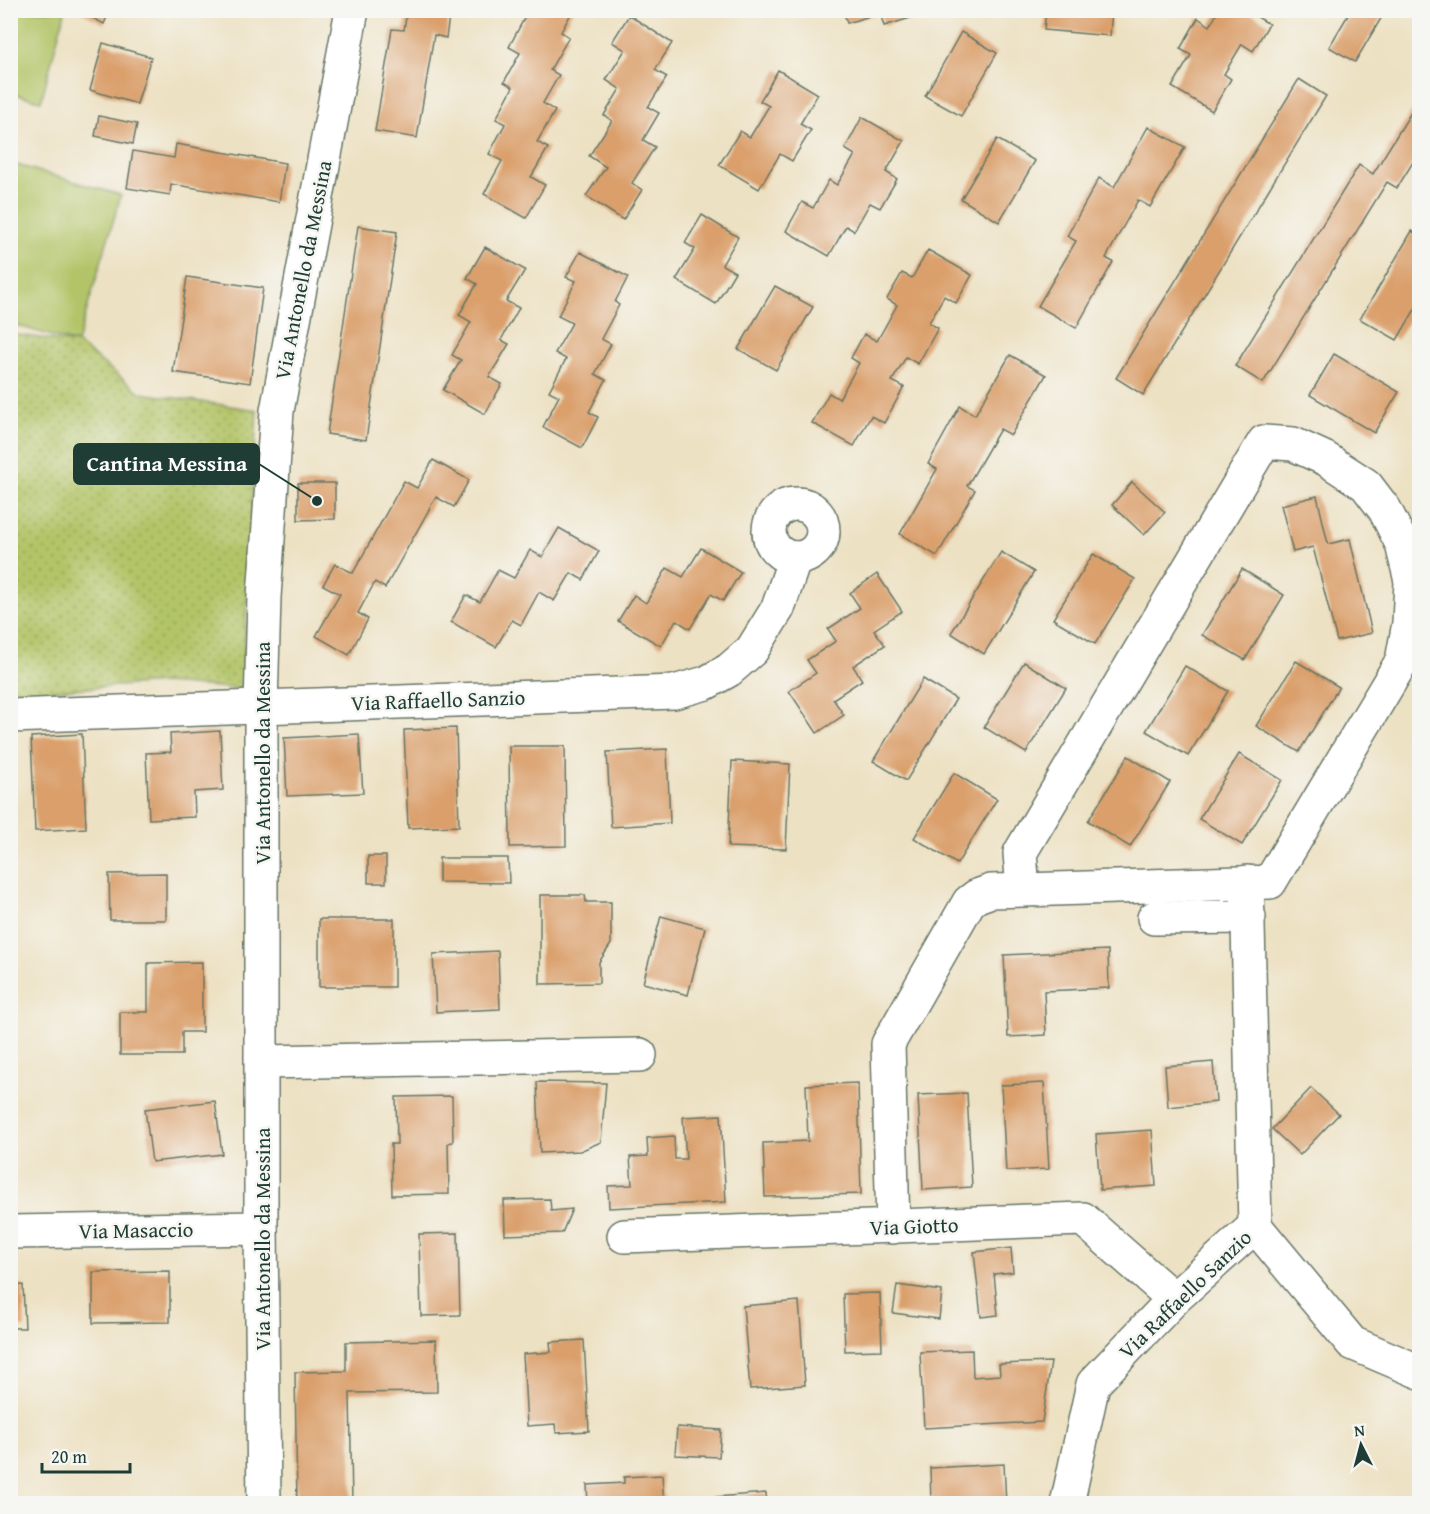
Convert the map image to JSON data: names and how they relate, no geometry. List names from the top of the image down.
{
  "streets": {
    "street": [
      "Via Antonello da Messina",
      "Via Raffaello Sanzio",
      "Via Giotto",
      "Via Masaccio"
    ]
  },
  "crossings": [
    ["Via Antonello da Messina", "Via Raffaello Sanzio"],
    ["Via Antonello da Messina", "Via Masaccio"],
    ["Via Raffaello Sanzio", "Via Giotto"]
  ],
  "places": ["Cantina Messina"],
  "scale_bar": "20 m",
  "north": "top"
}
